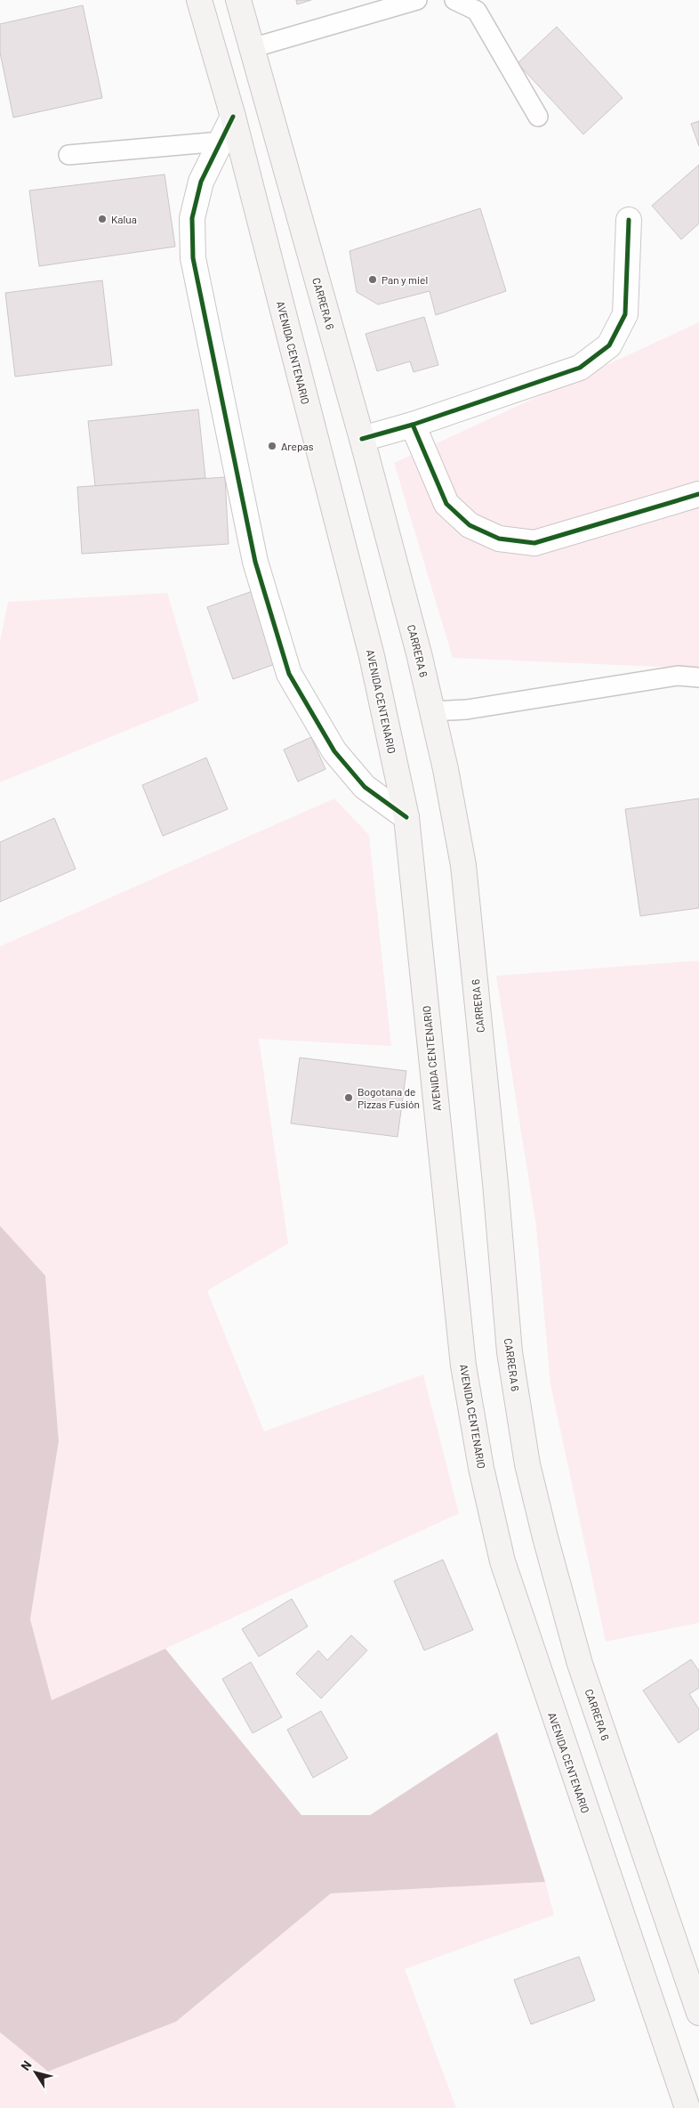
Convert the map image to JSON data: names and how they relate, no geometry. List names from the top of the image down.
{
  "streets": {
    "main road": ["CARRERA 6", "AVENIDA CENTENARIO"]
  },
  "places": [
    "Kalua",
    "Pan y miel",
    "Arepas",
    "Bogotana de Pizzas Fusión"
  ],
  "north": "top left"
}
